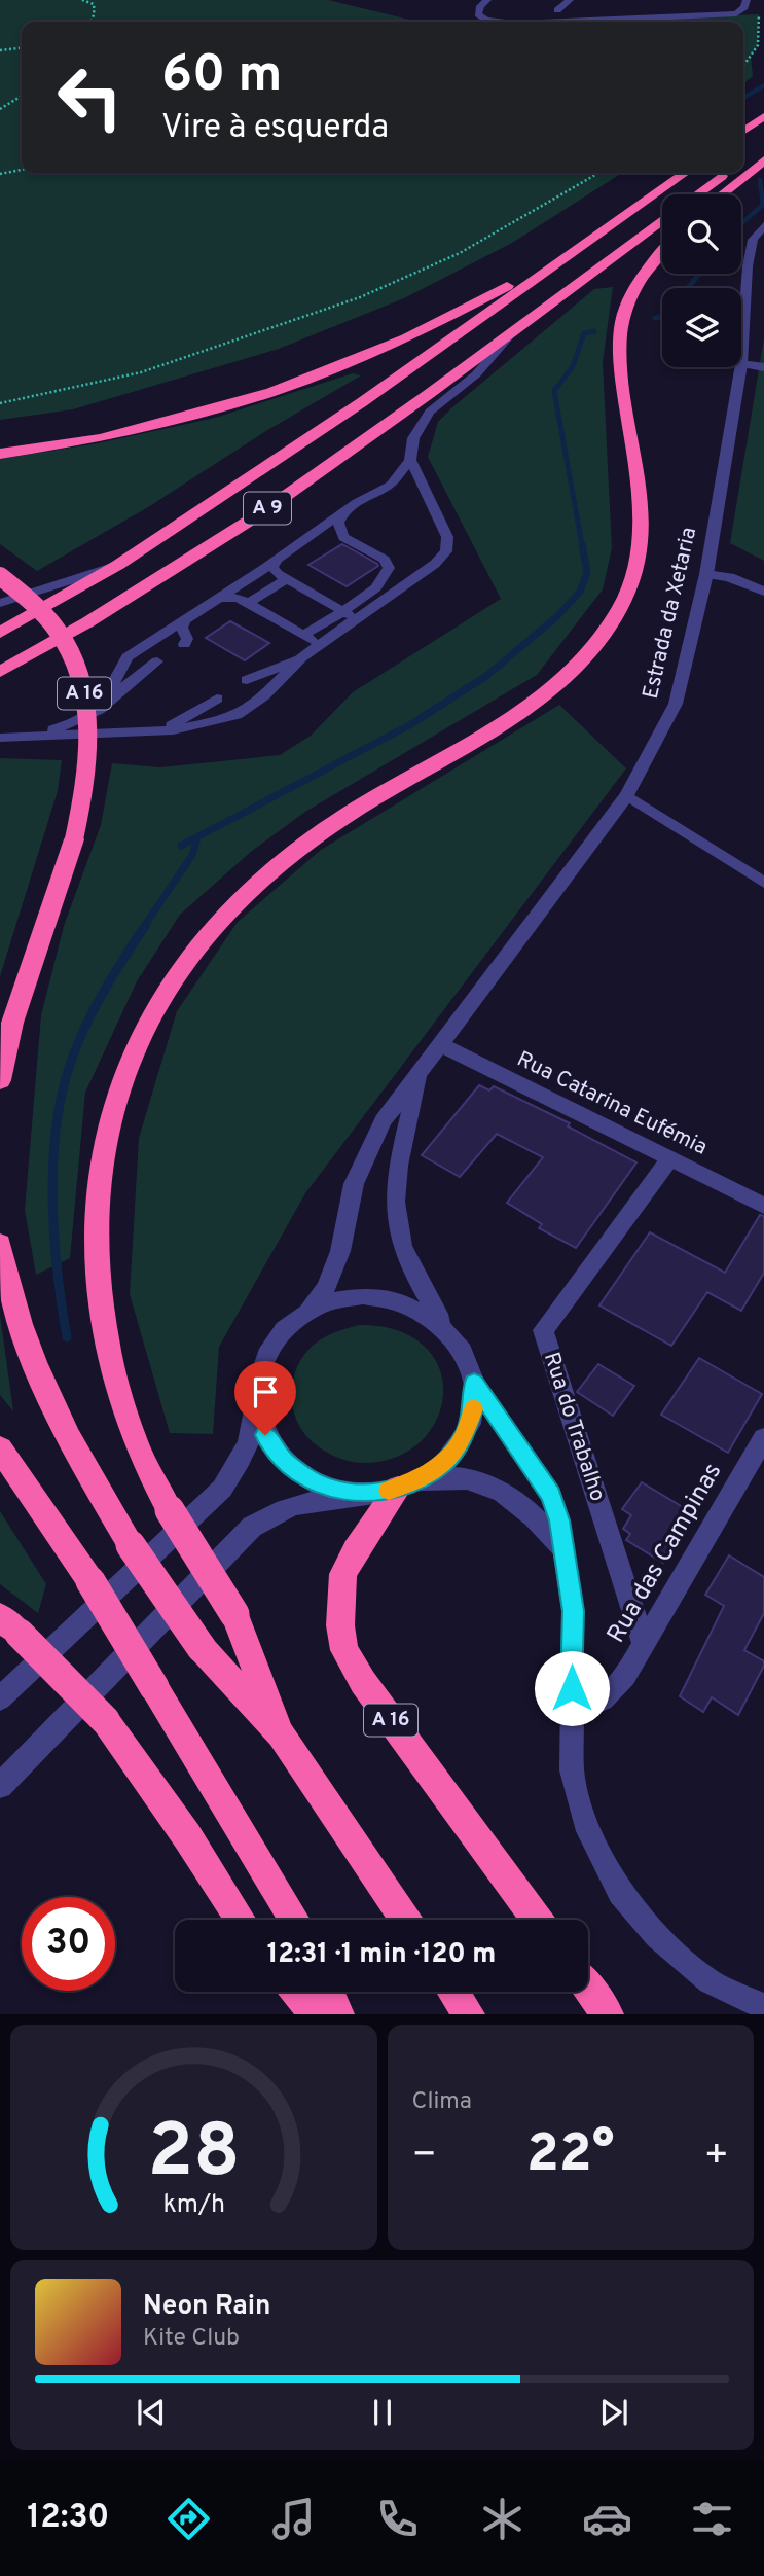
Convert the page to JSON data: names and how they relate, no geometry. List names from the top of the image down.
{
  "streets": {
    "highway": ["A 9", "A 16"],
    "street": [
      "Estrada da Xetaria",
      "Rua Catarina Eufémia",
      "Rua do Trabalho",
      "Rua das Campinas"
    ]
  },
  "crossings": [
    ["Estrada da Xetaria", "A 16"],
    ["Estrada da Xetaria", "Rua Catarina Eufémia"],
    ["Rua Catarina Eufémia", "Rua do Trabalho"],
    ["Rua do Trabalho", "Rua das Campinas"]
  ],
  "page": {
    "turn": ["60 m", "Vire à esquerda"],
    "limit": "30",
    "trip": "12:31 · 1 min · 120 m",
    "tile": "Clima",
    "heat": ["−", "22°", "+"],
    "song": ["Neon Rain", "Kite Club"],
    "tabs": "12:30",
    "gauge": ["28", "km/h"]
  }
}
